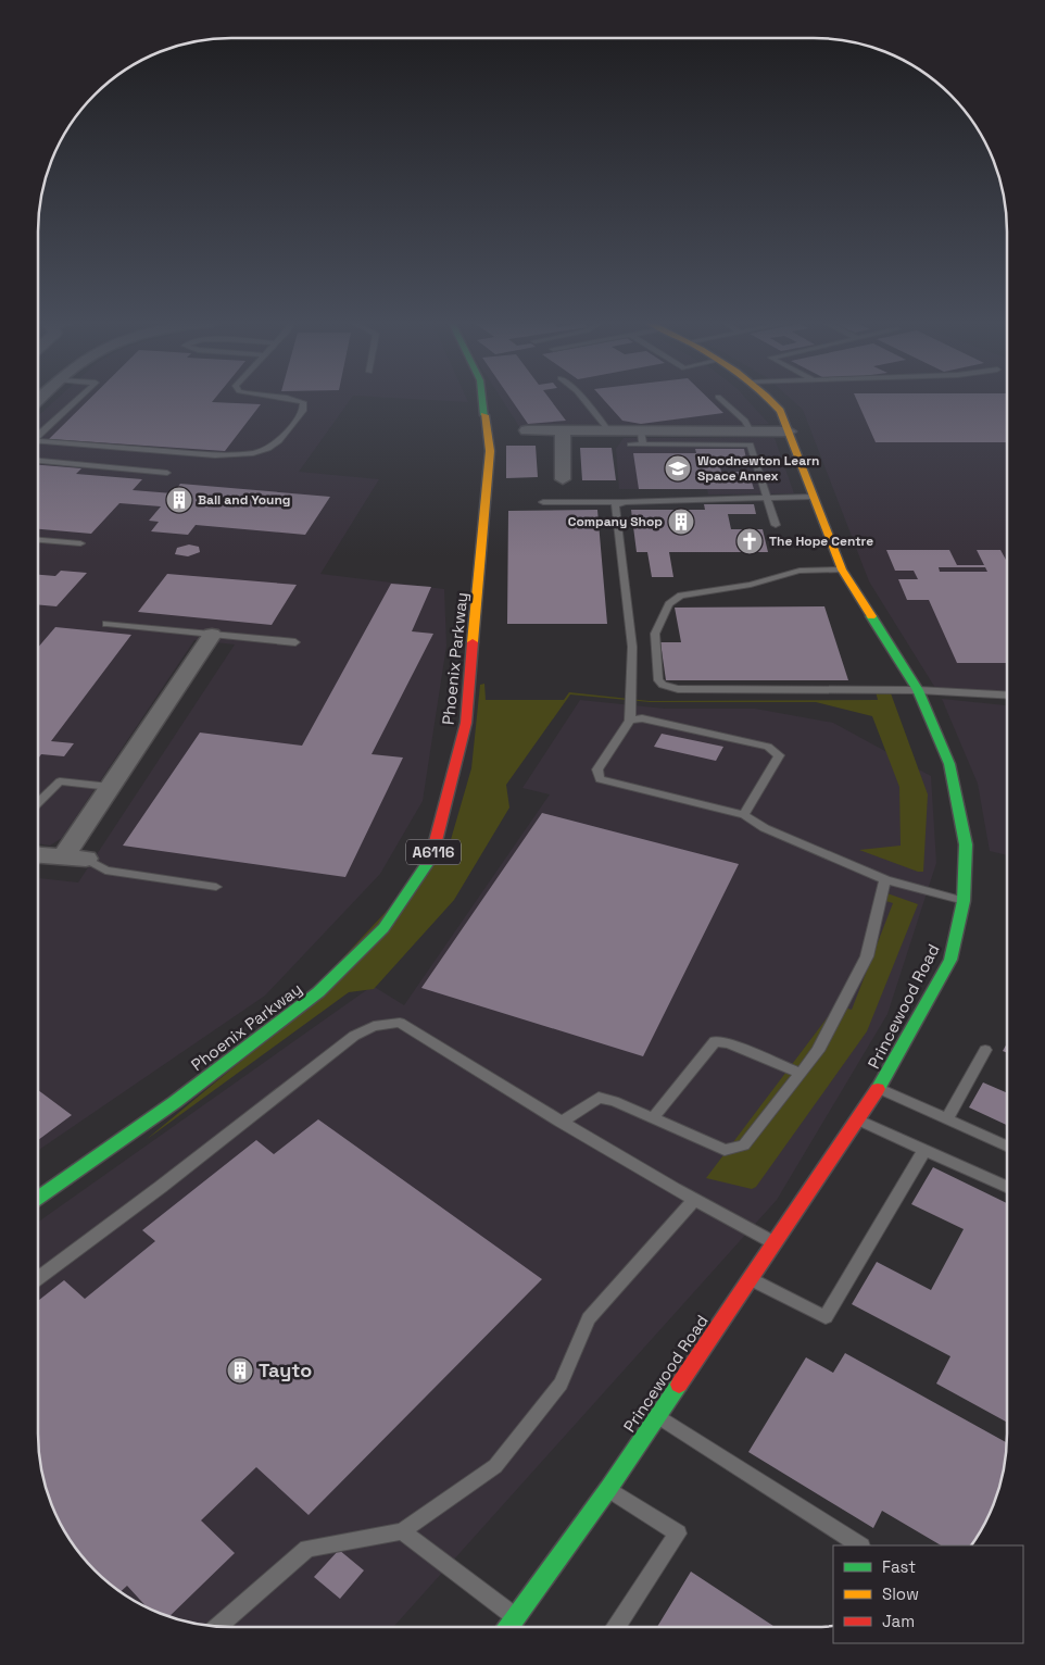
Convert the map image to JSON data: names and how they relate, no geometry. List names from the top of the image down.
{
  "streets": {
    "street": ["Phoenix Parkway", "A6116", "Princewood Road"]
  },
  "places": {
    "school or university": ["Woodnewton Learn Space Annex"],
    "building": ["Ball and Young", "Company Shop", "Tayto"],
    "church": ["The Hope Centre"]
  },
  "legend": ["Fast", "Slow", "Jam"]
}
